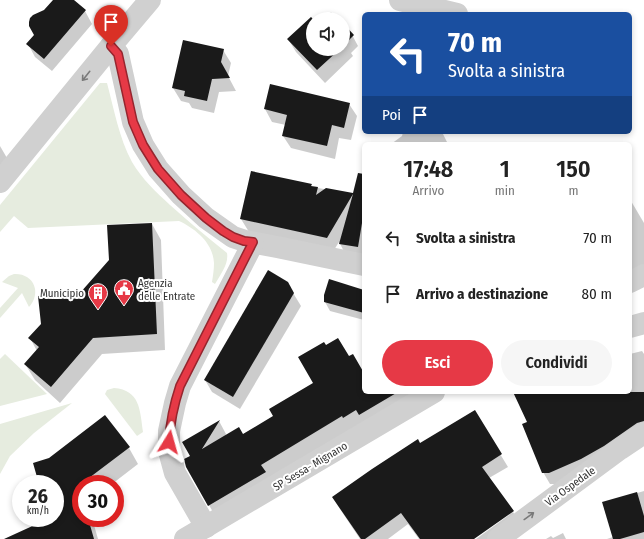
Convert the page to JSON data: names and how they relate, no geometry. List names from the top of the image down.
{
  "streets": {
    "street": ["SP Sessa- Mignano", "Via Ospedale"]
  },
  "one_way": ["Via Ospedale"],
  "places": {
    "public building": ["Agenzia delle Entrate"],
    "building": ["Municipio"]
  },
  "page": {
    "turn": ["70 m", "Svolta a sinistra"],
    "then": "Poi",
    "eta": [
      "17:48",
      "Arrivo",
      "1",
      "min",
      "150",
      "m"
    ],
    "list": [
      {
        "name": "Svolta a sinistra",
        "value": "70 m"
      },
      {
        "name": "Arrivo a destinazione",
        "value": "80 m"
      }
    ],
    "buttons": ["Esci", "Condividi"],
    "speed": "26 km/h",
    "limit": "30"
  }
}
